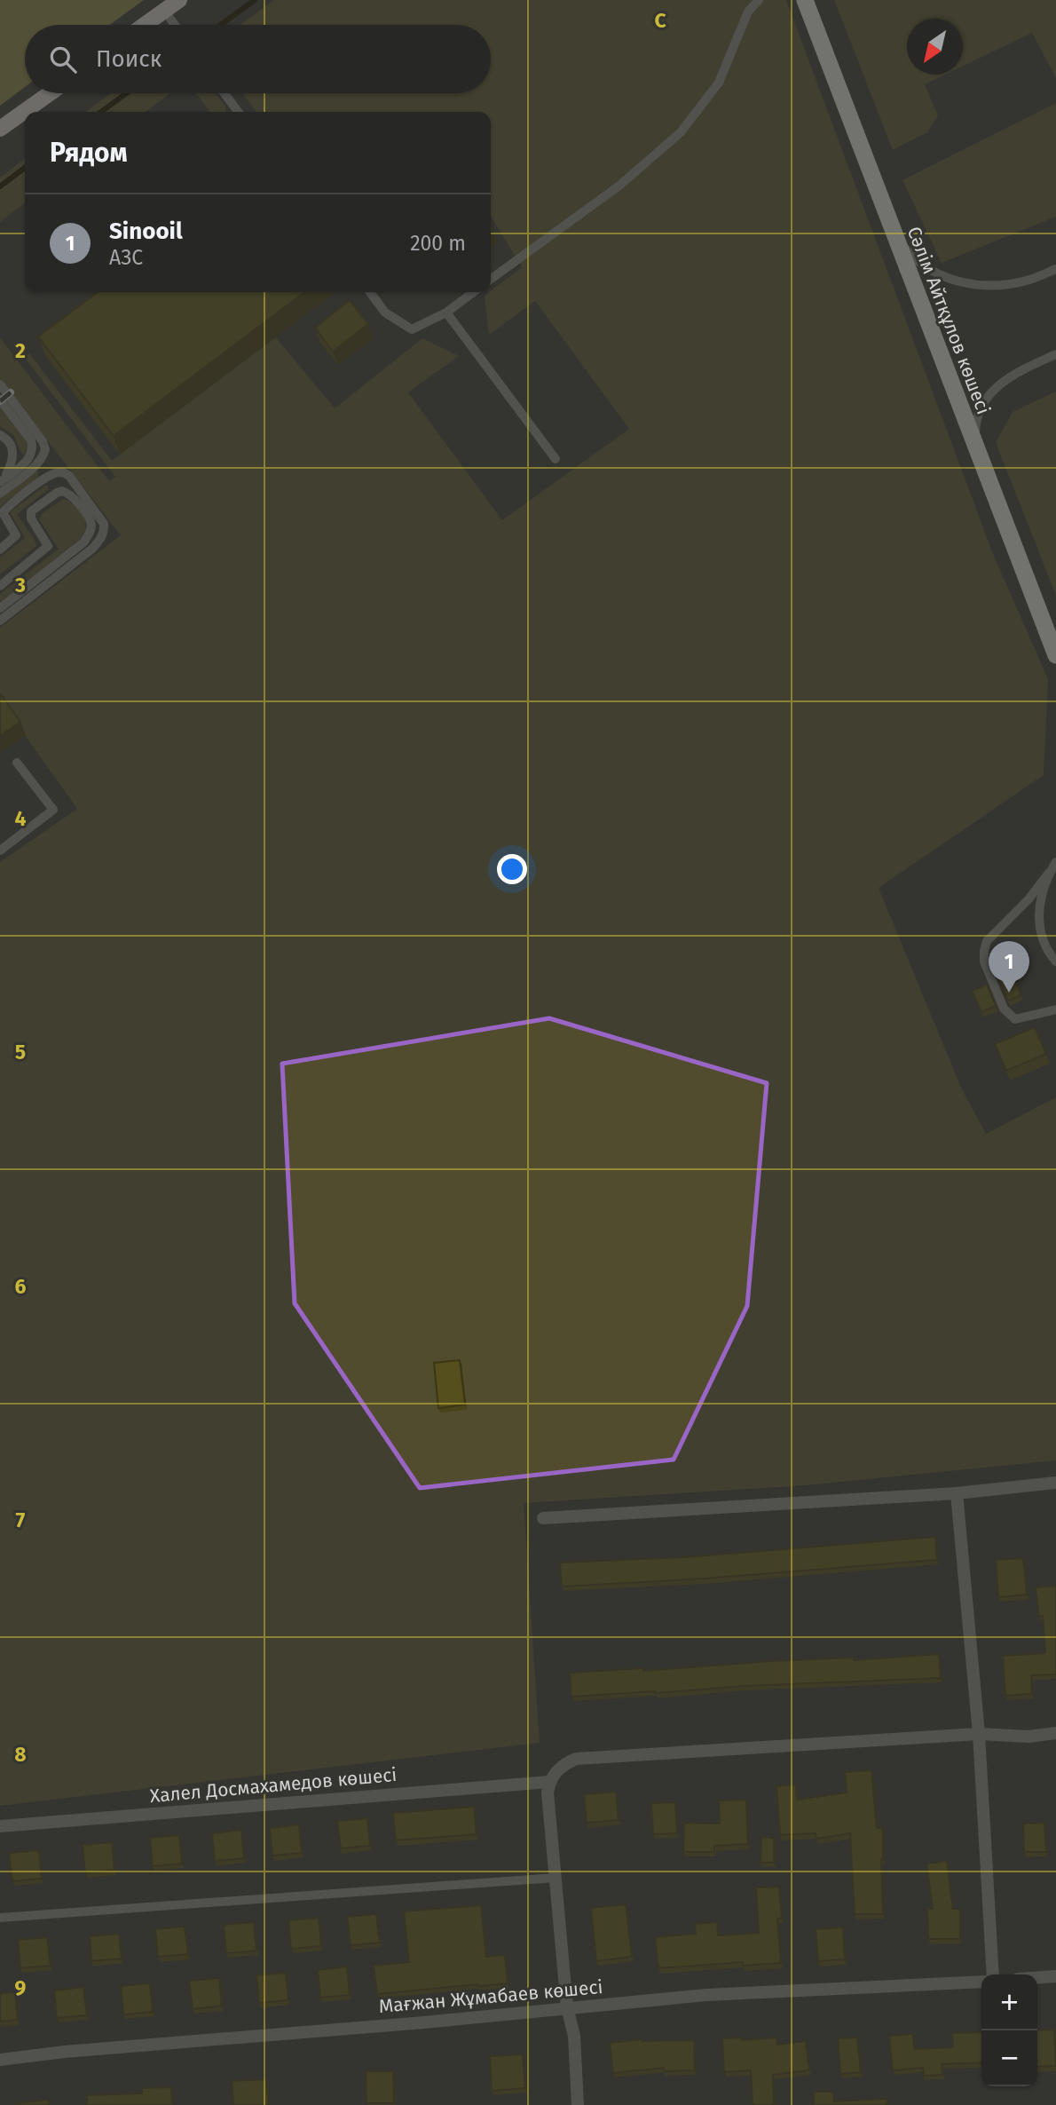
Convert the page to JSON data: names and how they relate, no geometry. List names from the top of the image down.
{
  "streets": {
    "highway": ["Сәлім Айтқұлов көшесі"],
    "street": ["Халел Досмахамедов көшесі", "Мағжан Жұмабаев көшесі"]
  },
  "north": "bottom left",
  "page": {
    "search": "Поиск",
    "heading": "Рядом",
    "list": [
      {
        "mark": "1",
        "name": "Sinooil",
        "note": "АЗС",
        "value": "200 m"
      }
    ],
    "pins": "1",
    "map_buttons": ["+", "−"]
  },
  "grid": {
    "columns": ["C"],
    "rows": [
      "2",
      "3",
      "4",
      "5",
      "6",
      "7",
      "8",
      "9"
    ]
  }
}
